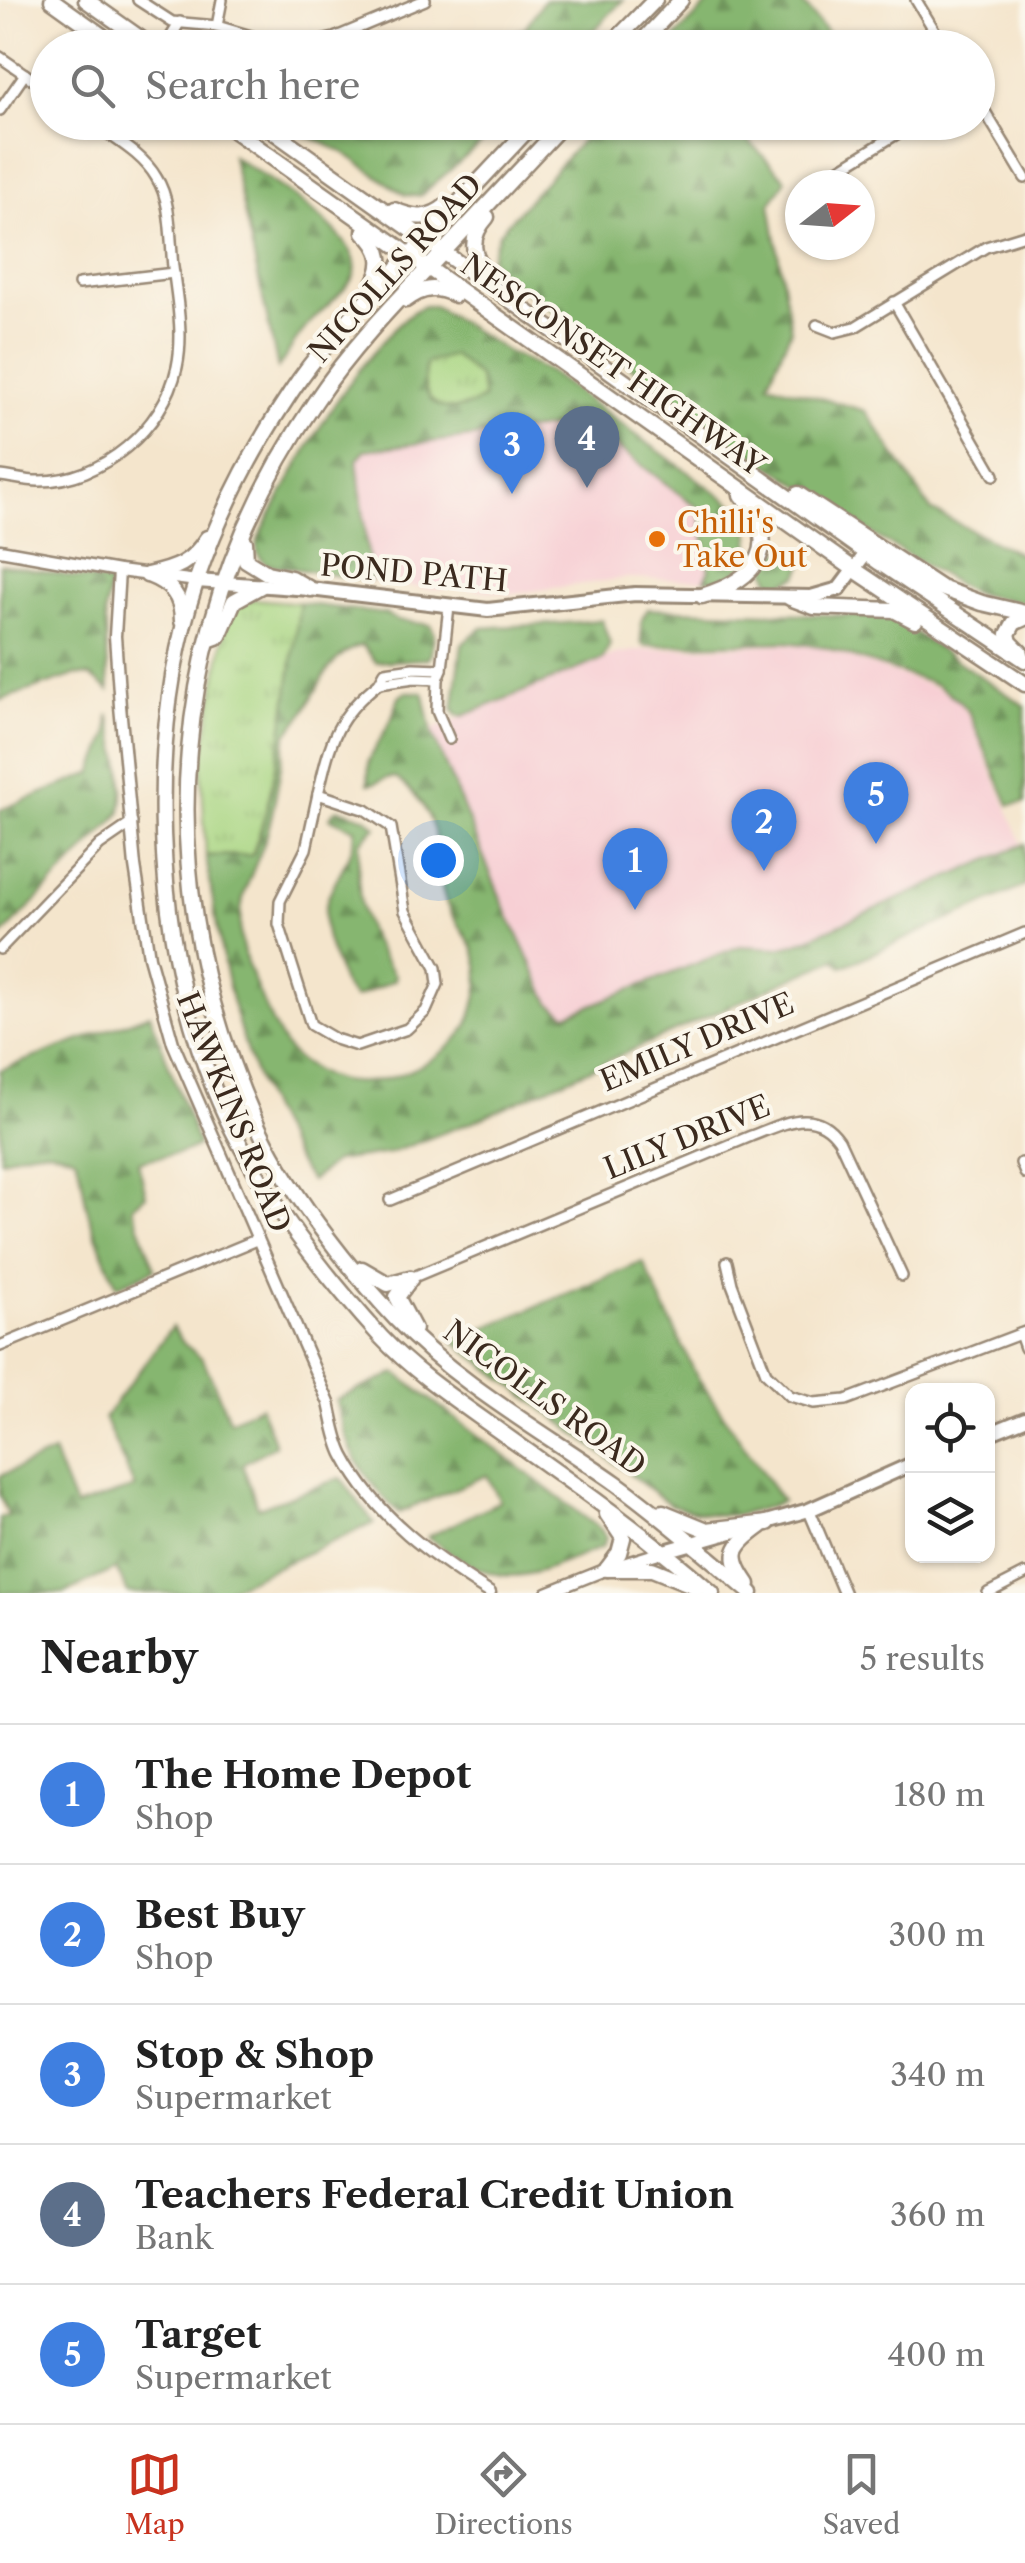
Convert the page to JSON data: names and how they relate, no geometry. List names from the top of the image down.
{
  "streets": {
    "highway": ["NICOLLS ROAD", "NESCONSET HIGHWAY"],
    "main road": ["POND PATH"],
    "street": ["EMILY DRIVE", "HAWKINS ROAD", "LILY DRIVE"]
  },
  "crossings": [
    ["NICOLLS ROAD", "NESCONSET HIGHWAY"],
    ["NICOLLS ROAD", "POND PATH"],
    ["NESCONSET HIGHWAY", "POND PATH"],
    ["POND PATH", "HAWKINS ROAD"]
  ],
  "places": ["Chilli's Take Out"],
  "north": "right",
  "page": {
    "search": "Search here",
    "pins": [
      "4",
      "3",
      "5",
      "2",
      "1"
    ],
    "heading": ["Nearby", "5 results"],
    "list": [
      {
        "mark": "1",
        "name": "The Home Depot",
        "note": "Shop",
        "value": "180 m"
      },
      {
        "mark": "2",
        "name": "Best Buy",
        "note": "Shop",
        "value": "300 m"
      },
      {
        "mark": "3",
        "name": "Stop & Shop",
        "note": "Supermarket",
        "value": "340 m"
      },
      {
        "mark": "4",
        "name": "Teachers Federal Credit Union",
        "note": "Bank",
        "value": "360 m"
      },
      {
        "mark": "5",
        "name": "Target",
        "note": "Supermarket",
        "value": "400 m"
      }
    ],
    "nav": ["Map", "Directions", "Saved"]
  }
}
